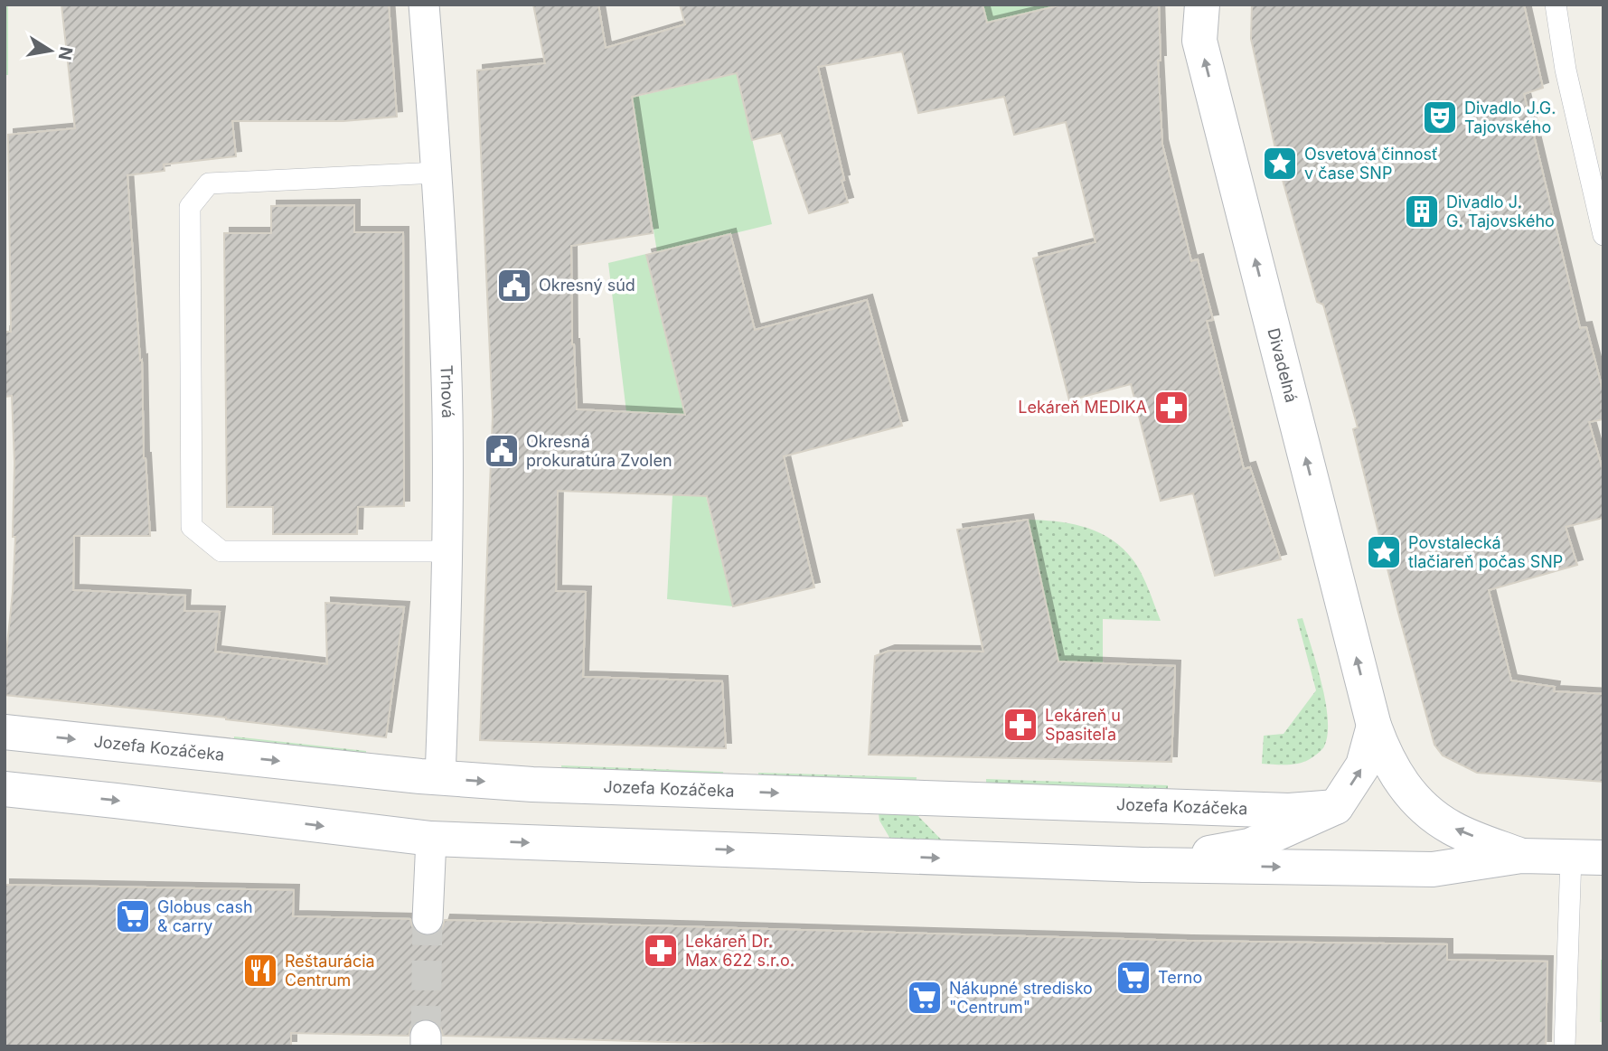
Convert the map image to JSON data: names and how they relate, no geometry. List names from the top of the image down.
{
  "streets": {
    "street": ["Divadelná", "Trhová", "Jozefa Kozáčeka"]
  },
  "crossings": [
    ["Trhová", "Jozefa Kozáčeka"]
  ],
  "one_way": ["Divadelná"],
  "places": {
    "theatre": ["Divadlo J.G. Tajovského"],
    "place": ["Osvetová činnosť v čase SNP", "Povstalecká tlačiareň počas SNP"],
    "building": ["Divadlo J. G. Tajovského"],
    "public building": ["Okresný súd", "Okresná prokuratúra Zvolen"],
    "pharmacy": ["Lekáreň MEDIKA", "Lekáreň u Spasiteľa", "Lekáreň Dr. Max 622 s.r.o."],
    "supermarket": ["Globus cash & carry", "Terno", "Nákupné stredisko \"Centrum\""],
    "restaurant": ["Reštaurácia Centrum"]
  },
  "north": "right"
}
